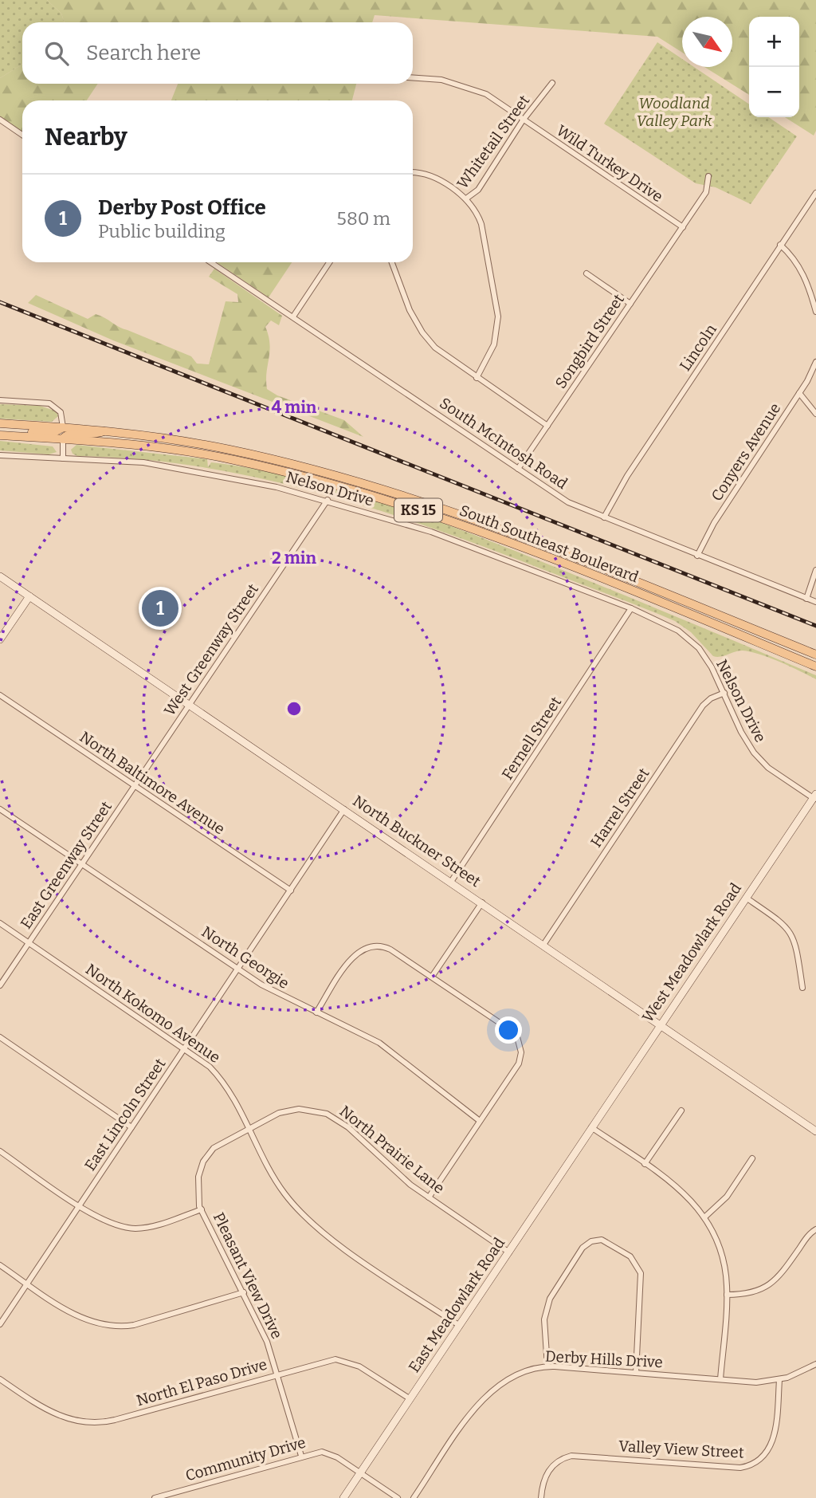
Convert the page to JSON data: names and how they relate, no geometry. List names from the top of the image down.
{
  "streets": {
    "main road": [
      "KS 15",
      "South Southeast Boulevard",
      "North Buckner Street",
      "West Meadowlark Road",
      "East Meadowlark Road"
    ],
    "street": [
      "Whitetail Street",
      "Wild Turkey Drive",
      "Songbird Street",
      "Lincoln",
      "South McIntosh Road",
      "Conyers Avenue",
      "Nelson Drive",
      "West Greenway Street",
      "Fernell Street",
      "North Baltimore Avenue",
      "Harrel Street",
      "East Greenway Street",
      "North Georgie",
      "North Kokomo Avenue",
      "East Lincoln Street",
      "North Prairie Lane",
      "Pleasant View Drive",
      "Derby Hills Drive",
      "North El Paso Drive",
      "Valley View Street",
      "Community Drive"
    ]
  },
  "crossings": [
    ["Whitetail Street", "Wild Turkey Drive"],
    ["Wild Turkey Drive", "Songbird Street"],
    ["Songbird Street", "South McIntosh Road"],
    ["Lincoln", "South McIntosh Road"],
    ["South McIntosh Road", "Conyers Avenue"],
    ["Nelson Drive", "West Greenway Street"],
    ["Nelson Drive", "Fernell Street"],
    ["Nelson Drive", "Harrel Street"],
    ["Nelson Drive", "West Meadowlark Road"],
    ["West Greenway Street", "North Baltimore Avenue"],
    ["West Greenway Street", "North Buckner Street"],
    ["West Greenway Street", "East Greenway Street"],
    ["Fernell Street", "North Buckner Street"],
    ["North Baltimore Avenue", "East Greenway Street"],
    ["North Baltimore Avenue", "East Lincoln Street"],
    ["Harrel Street", "North Buckner Street"],
    ["North Buckner Street", "West Meadowlark Road"],
    ["North Buckner Street", "East Lincoln Street"],
    ["East Greenway Street", "North Georgie"],
    ["East Greenway Street", "North Kokomo Avenue"],
    ["West Meadowlark Road", "East Meadowlark Road"],
    ["North Georgie", "East Lincoln Street"],
    ["North Kokomo Avenue", "East Lincoln Street"],
    ["North Kokomo Avenue", "North Prairie Lane"],
    ["North Kokomo Avenue", "Pleasant View Drive"],
    ["North Kokomo Avenue", "East Meadowlark Road"],
    ["North Prairie Lane", "Pleasant View Drive"],
    ["North Prairie Lane", "East Meadowlark Road"],
    ["Pleasant View Drive", "North El Paso Drive"],
    ["Pleasant View Drive", "Community Drive"],
    ["East Meadowlark Road", "North El Paso Drive"],
    ["East Meadowlark Road", "Community Drive"],
    ["Derby Hills Drive", "Valley View Street"]
  ],
  "parks": ["Woodland Valley Park"],
  "north": "bottom right",
  "page": {
    "map_buttons": ["+", "−"],
    "search": "Search here",
    "heading": "Nearby",
    "list": [
      {
        "mark": "1",
        "name": "Derby Post Office",
        "note": "Public building",
        "value": "580 m"
      }
    ],
    "pins": "1"
  },
  "rings": ["4 min", "2 min"]
}
